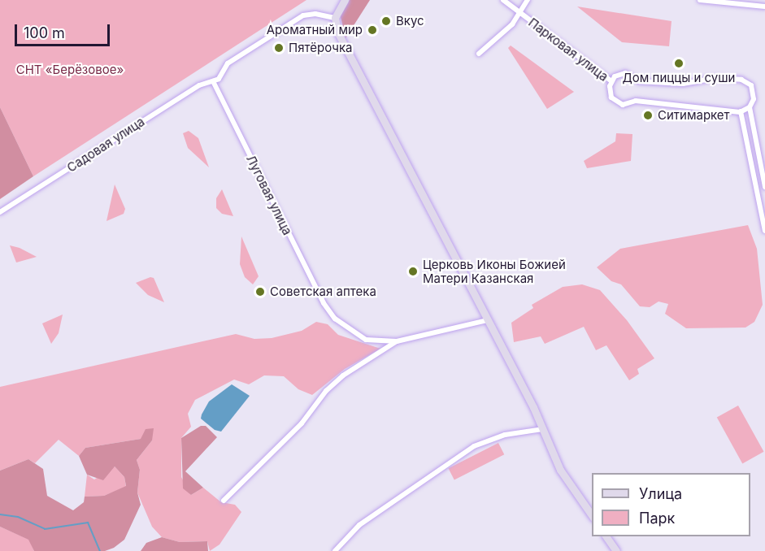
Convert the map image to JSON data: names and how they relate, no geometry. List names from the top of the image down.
{
  "streets": {
    "street": ["Парковая улица", "Садовая улица", "Луговая улица"]
  },
  "crossings": [
    ["Садовая улица", "Луговая улица"]
  ],
  "parks": ["СНТ «Берёзовое»"],
  "places": [
    "Вкус",
    "Ароматный мир",
    "Пятёрочка",
    "Дом пиццы и суши",
    "Ситимаркет",
    "Церковь Иконы Божией Матери Казанская",
    "Советская аптека"
  ],
  "legend": ["Улица", "Парк"],
  "scale_bar": "100 m"
}
